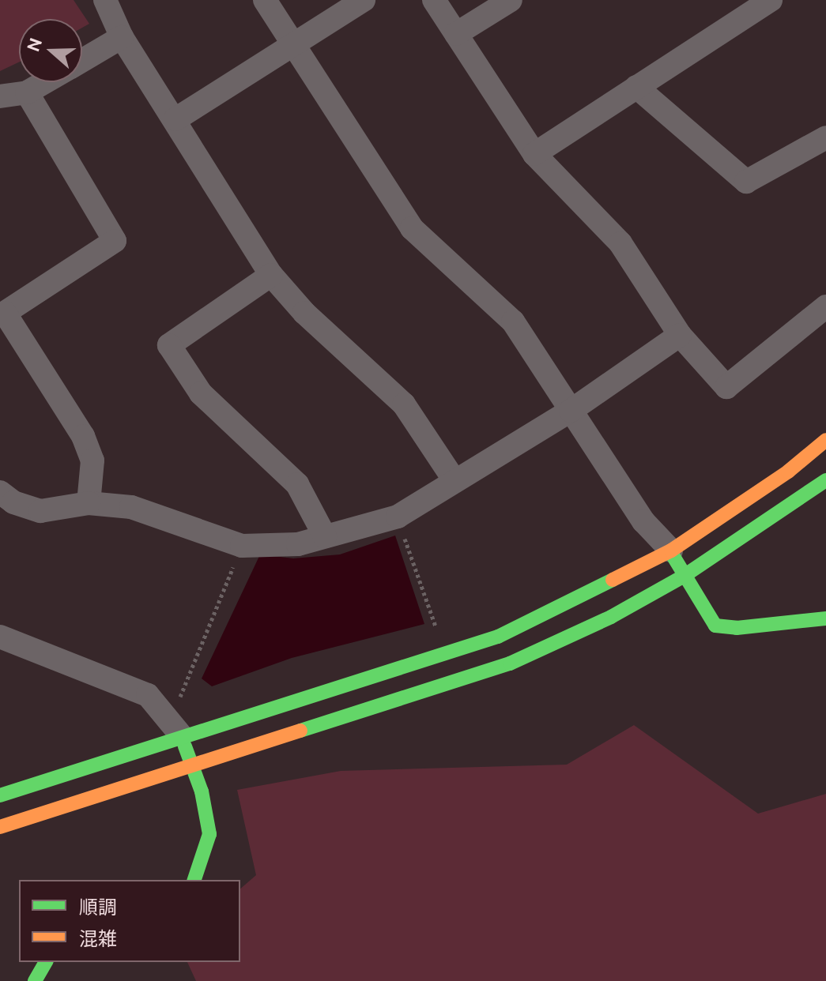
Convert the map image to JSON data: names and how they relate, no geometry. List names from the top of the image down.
{
  "legend": ["順調", "混雑"],
  "north": "left"
}
